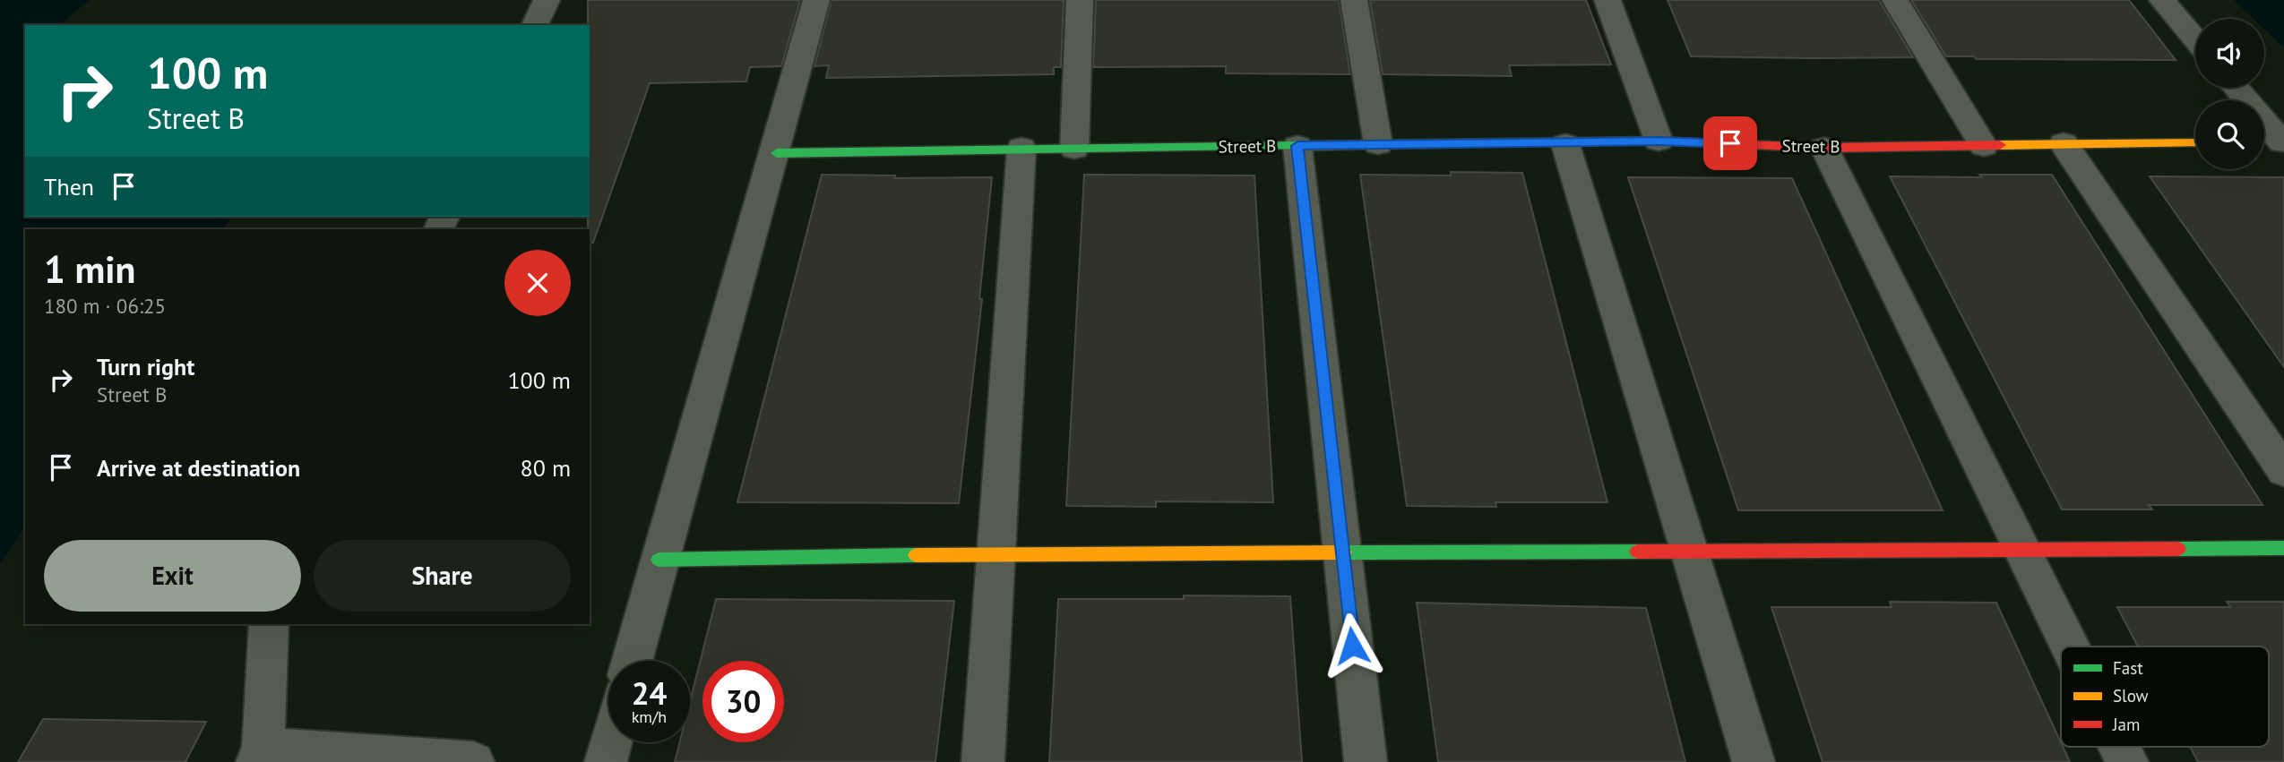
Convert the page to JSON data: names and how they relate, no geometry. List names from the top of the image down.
{
  "streets": {
    "street": ["Street B"]
  },
  "legend": ["Fast", "Slow", "Jam"],
  "page": {
    "turn": ["100 m", "Street B"],
    "then": "Then",
    "heading": ["1 min", "180 m · 06:25"],
    "list": [
      {
        "name": "Turn right",
        "note": "Street B",
        "value": "100 m"
      },
      {
        "name": "Arrive at destination",
        "value": "80 m"
      }
    ],
    "buttons": ["Exit", "Share"],
    "speed": "24 km/h",
    "limit": "30"
  }
}
